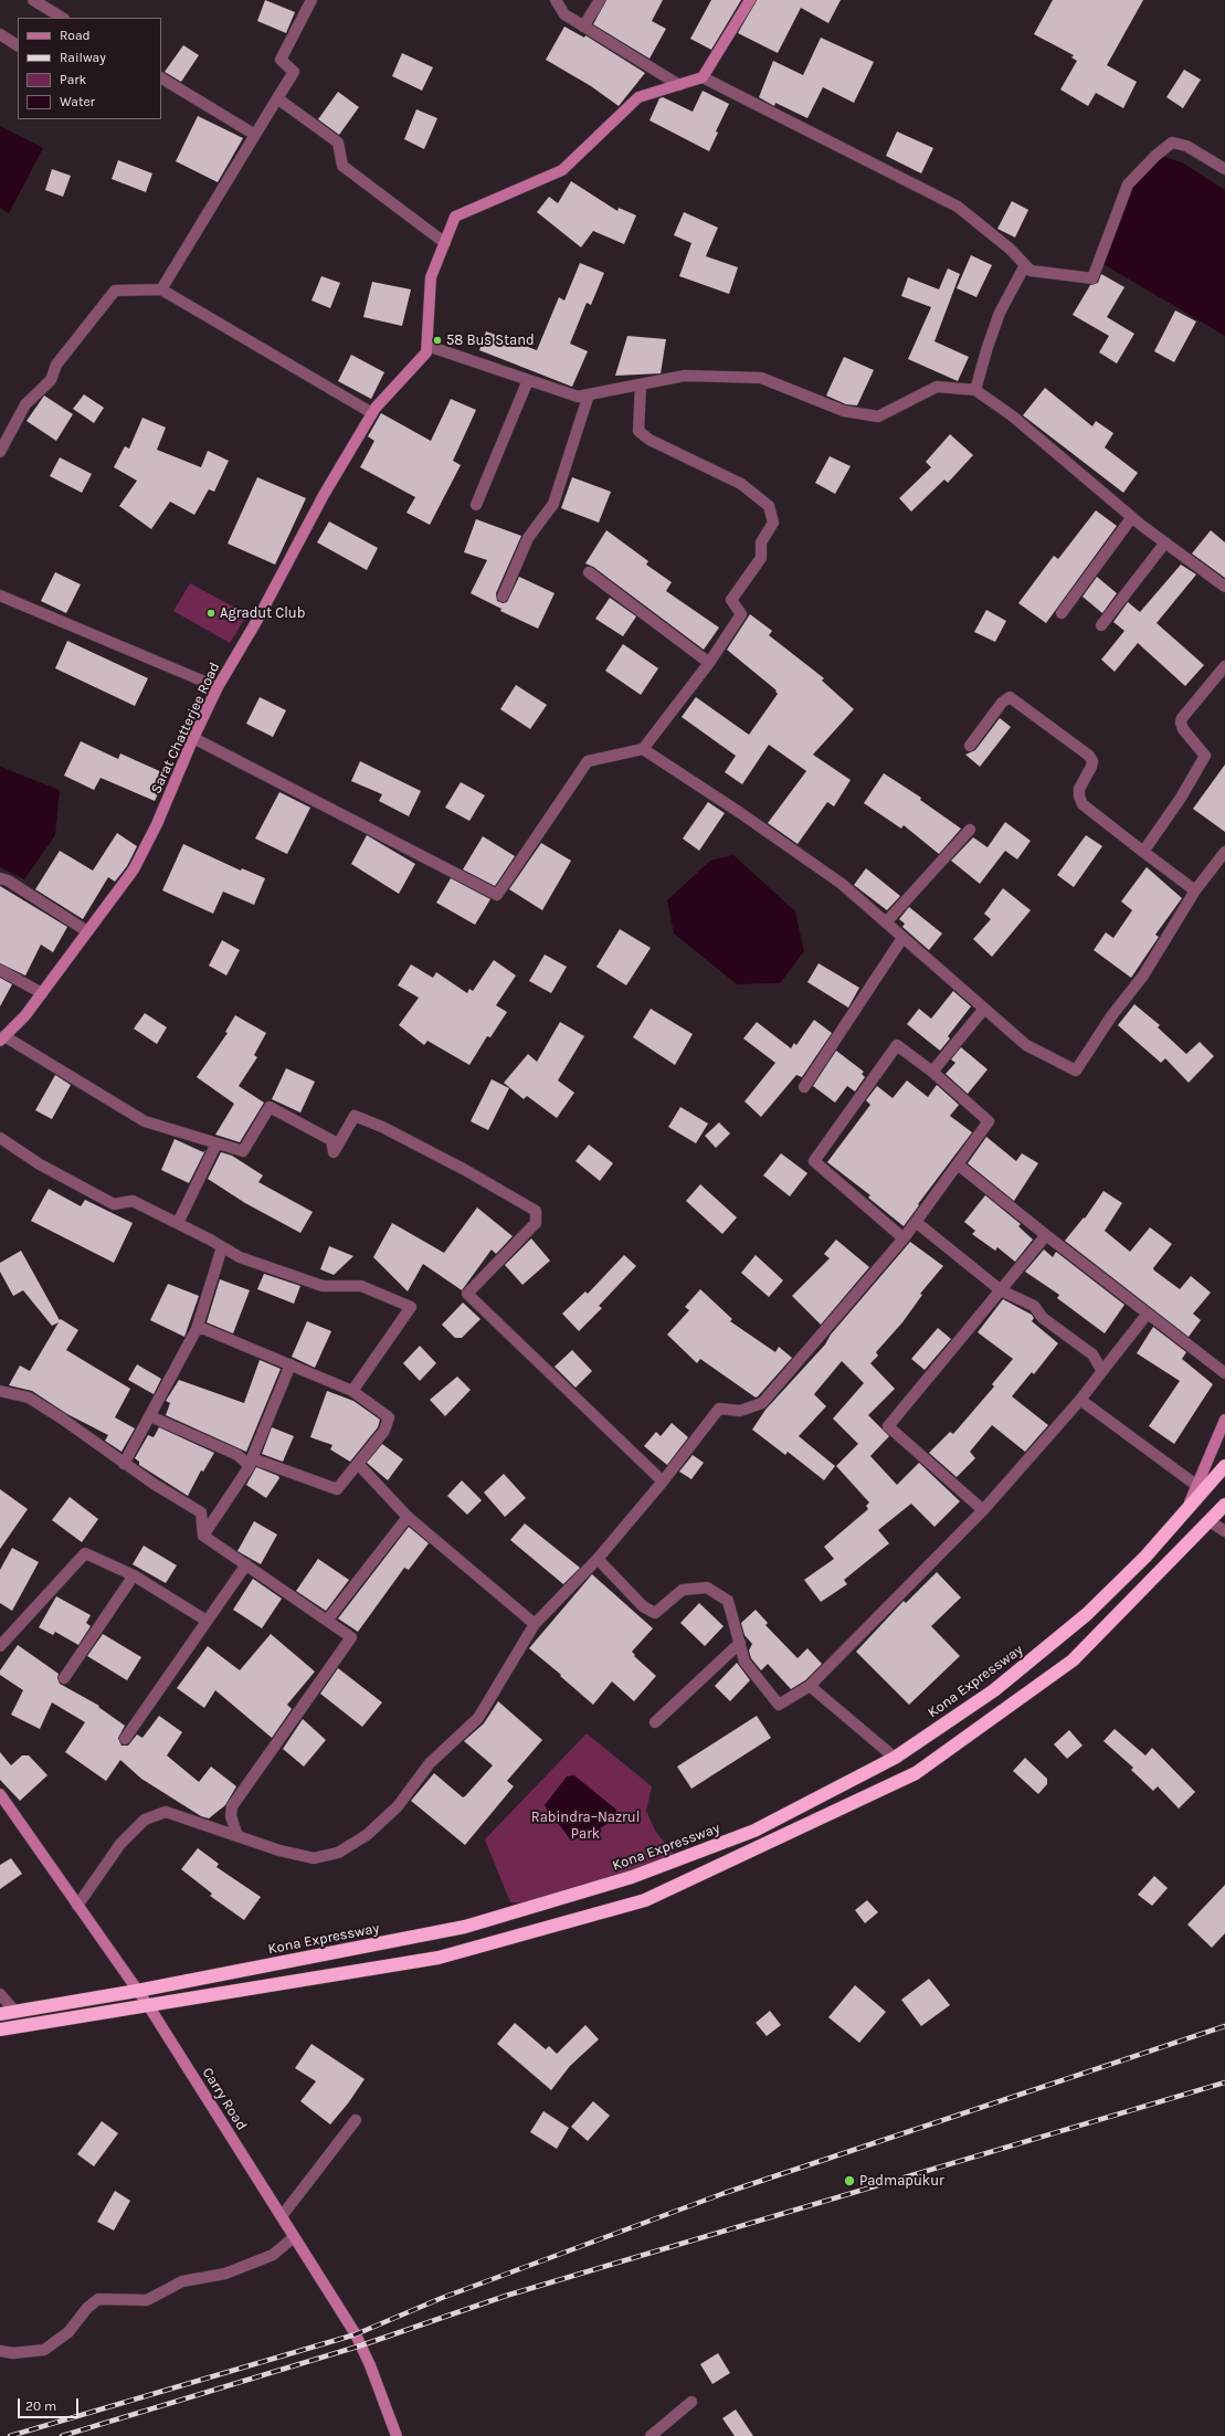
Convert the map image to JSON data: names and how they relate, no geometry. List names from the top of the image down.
{
  "streets": {
    "highway": ["Kona Expressway"],
    "street": ["Sarat Chatterjee Road", "Carry Road"]
  },
  "crossings": [
    ["Kona Expressway", "Carry Road"]
  ],
  "parks": ["Rabindra–Nazrul Park"],
  "places": ["58 Bus Stand", "Agradut Club", "Padmapukur"],
  "legend": [
    "Road",
    "Railway",
    "Park",
    "Water"
  ],
  "scale_bar": "20 m"
}
